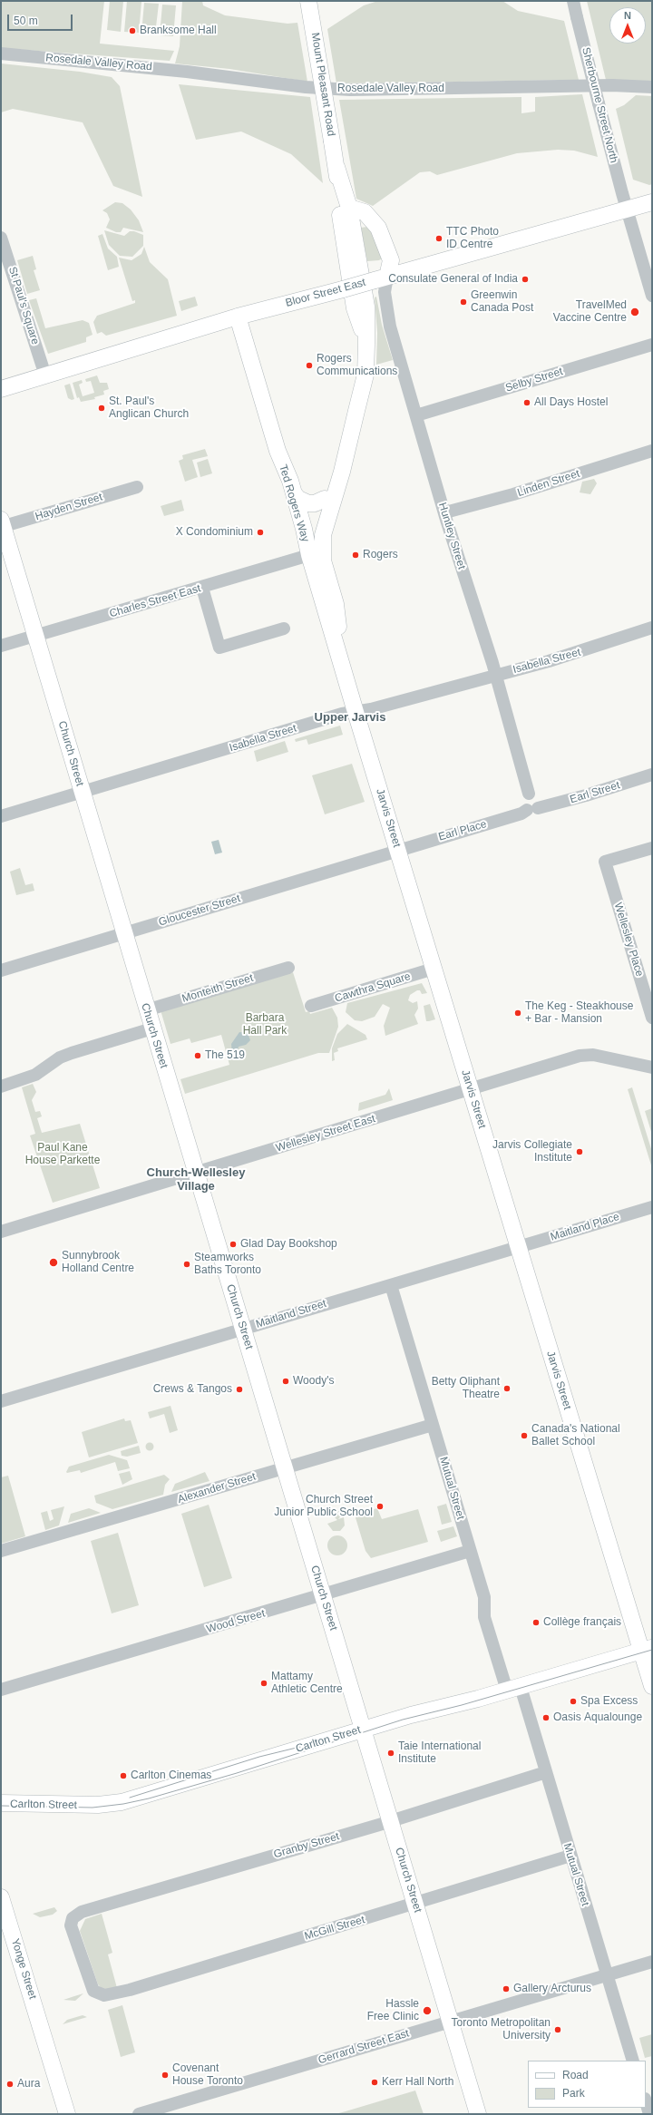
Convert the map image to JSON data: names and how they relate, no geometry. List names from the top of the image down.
{
  "streets": {
    "main road": [
      "Mount Pleasant Road",
      "Bloor Street East",
      "Ted Rogers Way",
      "Church Street",
      "Jarvis Street",
      "Carlton Street",
      "Yonge Street"
    ],
    "street": [
      "Rosedale Valley Road",
      "Sherbourne Street North",
      "St Paul's Square",
      "Selby Street",
      "Linden Street",
      "Hayden Street",
      "Huntley Street",
      "Charles Street East",
      "Isabella Street",
      "Earl Street",
      "Earl Place",
      "Gloucester Street",
      "Wellesley Place",
      "Cawthra Square",
      "Monteith Street",
      "Wellesley Street East",
      "Maitland Place",
      "Maitland Street",
      "Alexander Street",
      "Mutual Street",
      "Wood Street",
      "Granby Street",
      "McGill Street",
      "Gerrard Street East"
    ]
  },
  "crossings": [
    ["Mount Pleasant Road", "Ted Rogers Way"],
    ["Mount Pleasant Road", "Charles Street East"],
    ["Mount Pleasant Road", "Jarvis Street"],
    ["Sherbourne Street North", "Bloor Street East"],
    ["Bloor Street East", "St Paul's Square"],
    ["Bloor Street East", "Ted Rogers Way"],
    ["Bloor Street East", "Huntley Street"],
    ["Selby Street", "Huntley Street"],
    ["Linden Street", "Huntley Street"],
    ["Ted Rogers Way", "Charles Street East"],
    ["Ted Rogers Way", "Jarvis Street"],
    ["Hayden Street", "Church Street"],
    ["Huntley Street", "Isabella Street"],
    ["Charles Street East", "Church Street"],
    ["Charles Street East", "Jarvis Street"],
    ["Isabella Street", "Church Street"],
    ["Isabella Street", "Jarvis Street"],
    ["Church Street", "Gloucester Street"],
    ["Church Street", "Monteith Street"],
    ["Church Street", "Wellesley Street East"],
    ["Church Street", "Maitland Street"],
    ["Church Street", "Alexander Street"],
    ["Church Street", "Wood Street"],
    ["Church Street", "Carlton Street"],
    ["Church Street", "Granby Street"],
    ["Church Street", "McGill Street"],
    ["Church Street", "Gerrard Street East"],
    ["Earl Street", "Earl Place"],
    ["Jarvis Street", "Earl Place"],
    ["Jarvis Street", "Gloucester Street"],
    ["Jarvis Street", "Cawthra Square"],
    ["Jarvis Street", "Wellesley Street East"],
    ["Jarvis Street", "Maitland Place"],
    ["Jarvis Street", "Maitland Street"],
    ["Jarvis Street", "Carlton Street"],
    ["Earl Place", "Gloucester Street"],
    ["Maitland Place", "Maitland Street"],
    ["Maitland Street", "Mutual Street"],
    ["Alexander Street", "Mutual Street"],
    ["Mutual Street", "Wood Street"],
    ["Mutual Street", "Carlton Street"],
    ["Mutual Street", "Granby Street"],
    ["Mutual Street", "McGill Street"],
    ["Mutual Street", "Gerrard Street East"],
    ["Granby Street", "McGill Street"]
  ],
  "districts": ["Upper Jarvis", "Church-Wellesley Village"],
  "parks": ["Barbara Hall Park", "Paul Kane House Parkette"],
  "places": [
    "Branksome Hall",
    "TTC Photo ID Centre",
    "Consulate General of India",
    "Greenwin Canada Post",
    "TravelMed Vaccine Centre",
    "Rogers Communications",
    "All Days Hostel",
    "St. Paul's Anglican Church",
    "X Condominium",
    "Rogers",
    "The Keg - Steakhouse + Bar - Mansion",
    "The 519",
    "Jarvis Collegiate Institute",
    "Glad Day Bookshop",
    "Sunnybrook Holland Centre",
    "Steamworks Baths Toronto",
    "Woody's",
    "Betty Oliphant Theatre",
    "Crews & Tangos",
    "Canada's National Ballet School",
    "Church Street Junior Public School",
    "Collège français",
    "Mattamy Athletic Centre",
    "Spa Excess",
    "Oasis Aqualounge",
    "Taie International Institute",
    "Carlton Cinemas",
    "Gallery Arcturus",
    "Hassle Free Clinic",
    "Toronto Metropolitan University",
    "Covenant House Toronto",
    "Kerr Hall North",
    "Aura"
  ],
  "legend": ["Road", "Park"],
  "scale_bar": "50 m",
  "north": "top"
}
